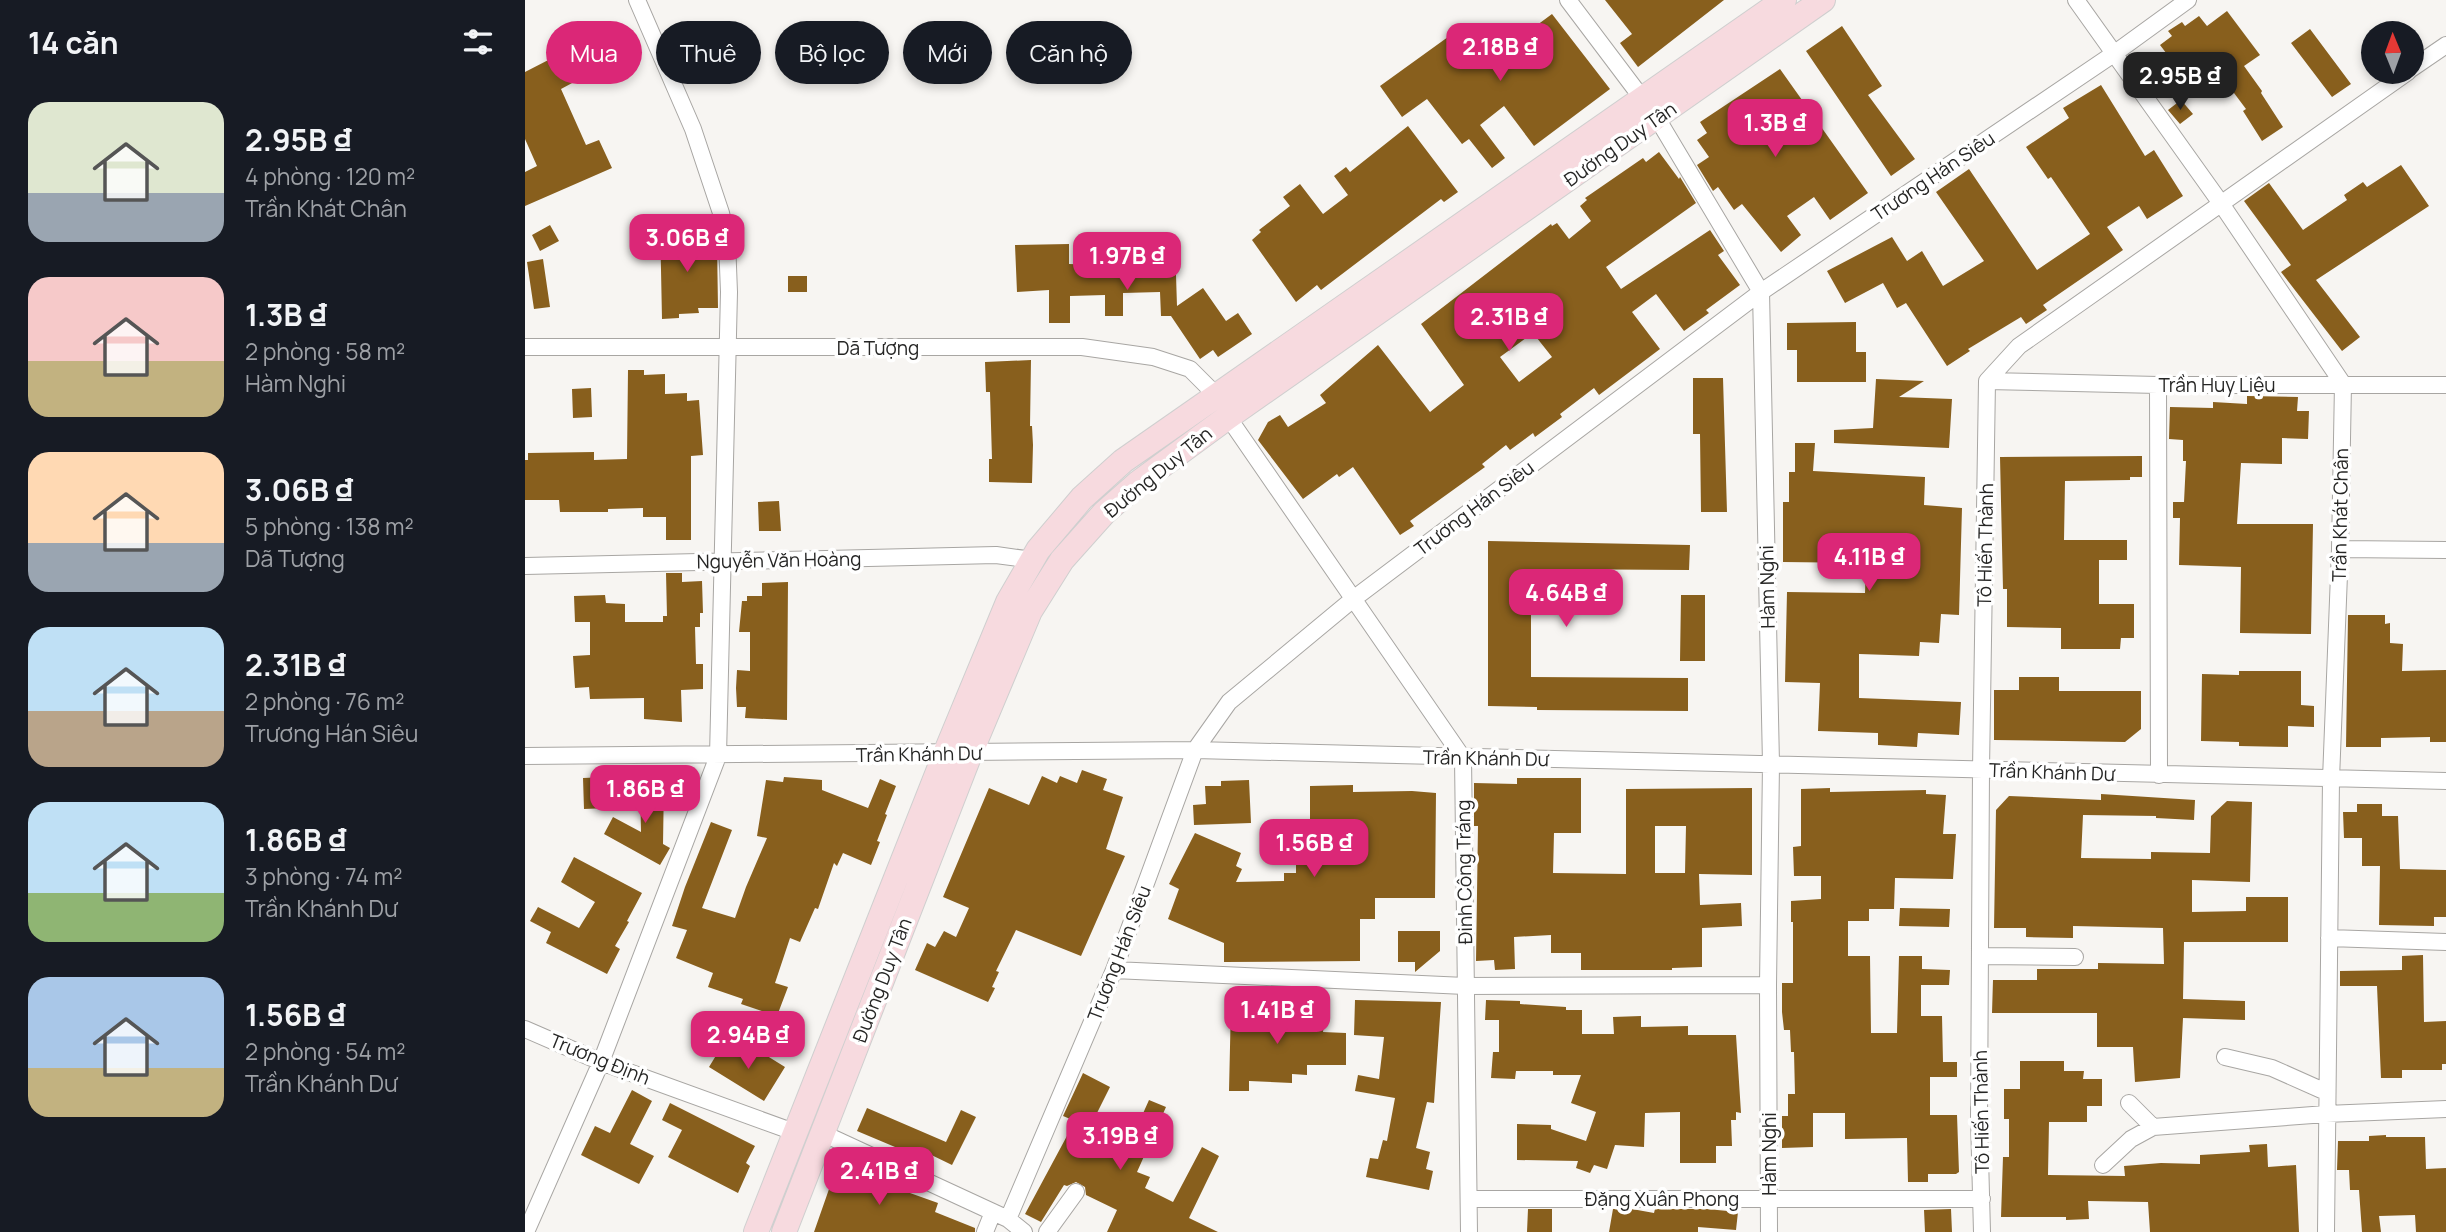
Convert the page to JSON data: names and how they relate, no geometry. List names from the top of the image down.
{
  "streets": {
    "main road": ["Đường Duy Tân"],
    "street": [
      "Trương Hán Siêu",
      "Dã Tượng",
      "Trần Huy Liệu",
      "Trần Khát Chân",
      "Tô Hiến Thành",
      "Nguyễn Văn Hoàng",
      "Hàm Nghi",
      "Trần Khánh Dư",
      "Đinh Công Tráng",
      "Trương Định",
      "Đặng Xuân Phong"
    ]
  },
  "crossings": [
    ["Đường Duy Tân", "Dã Tượng"],
    ["Đường Duy Tân", "Nguyễn Văn Hoàng"],
    ["Đường Duy Tân", "Hàm Nghi"],
    ["Đường Duy Tân", "Trần Khánh Dư"],
    ["Đường Duy Tân", "Trương Định"],
    ["Trương Hán Siêu", "Hàm Nghi"],
    ["Trương Hán Siêu", "Trần Khánh Dư"],
    ["Trần Huy Liệu", "Trần Khát Chân"],
    ["Trần Huy Liệu", "Tô Hiến Thành"],
    ["Trần Khát Chân", "Trần Khánh Dư"],
    ["Tô Hiến Thành", "Trần Khánh Dư"],
    ["Tô Hiến Thành", "Đặng Xuân Phong"],
    ["Hàm Nghi", "Trần Khánh Dư"],
    ["Hàm Nghi", "Đặng Xuân Phong"],
    ["Trần Khánh Dư", "Đinh Công Tráng"],
    ["Đinh Công Tráng", "Đặng Xuân Phong"]
  ],
  "north": "top",
  "page": {
    "heading": "14 căn",
    "chip": [
      "Mua",
      "Thuê",
      "Bộ lọc",
      "Mới",
      "Căn hộ"
    ],
    "price": [
      "2.18B ₫",
      "2.95B ₫",
      "1.3B ₫",
      "3.06B ₫",
      "1.97B ₫",
      "2.31B ₫",
      "4.11B ₫",
      "4.64B ₫",
      "1.86B ₫",
      "1.56B ₫",
      "1.41B ₫",
      "2.94B ₫",
      "3.19B ₫",
      "2.41B ₫"
    ],
    "list": [
      {
        "name": "2.95B ₫",
        "note": "4 phòng · 120 m² · Trần Khát Chân"
      },
      {
        "name": "1.3B ₫",
        "note": "2 phòng · 58 m² · Hàm Nghi"
      },
      {
        "name": "3.06B ₫",
        "note": "5 phòng · 138 m² · Dã Tượng"
      },
      {
        "name": "2.31B ₫",
        "note": "2 phòng · 76 m² · Trương Hán Siêu"
      },
      {
        "name": "1.86B ₫",
        "note": "3 phòng · 74 m² · Trần Khánh Dư"
      },
      {
        "name": "1.56B ₫",
        "note": "2 phòng · 54 m² · Trần Khánh Dư"
      }
    ]
  }
}
